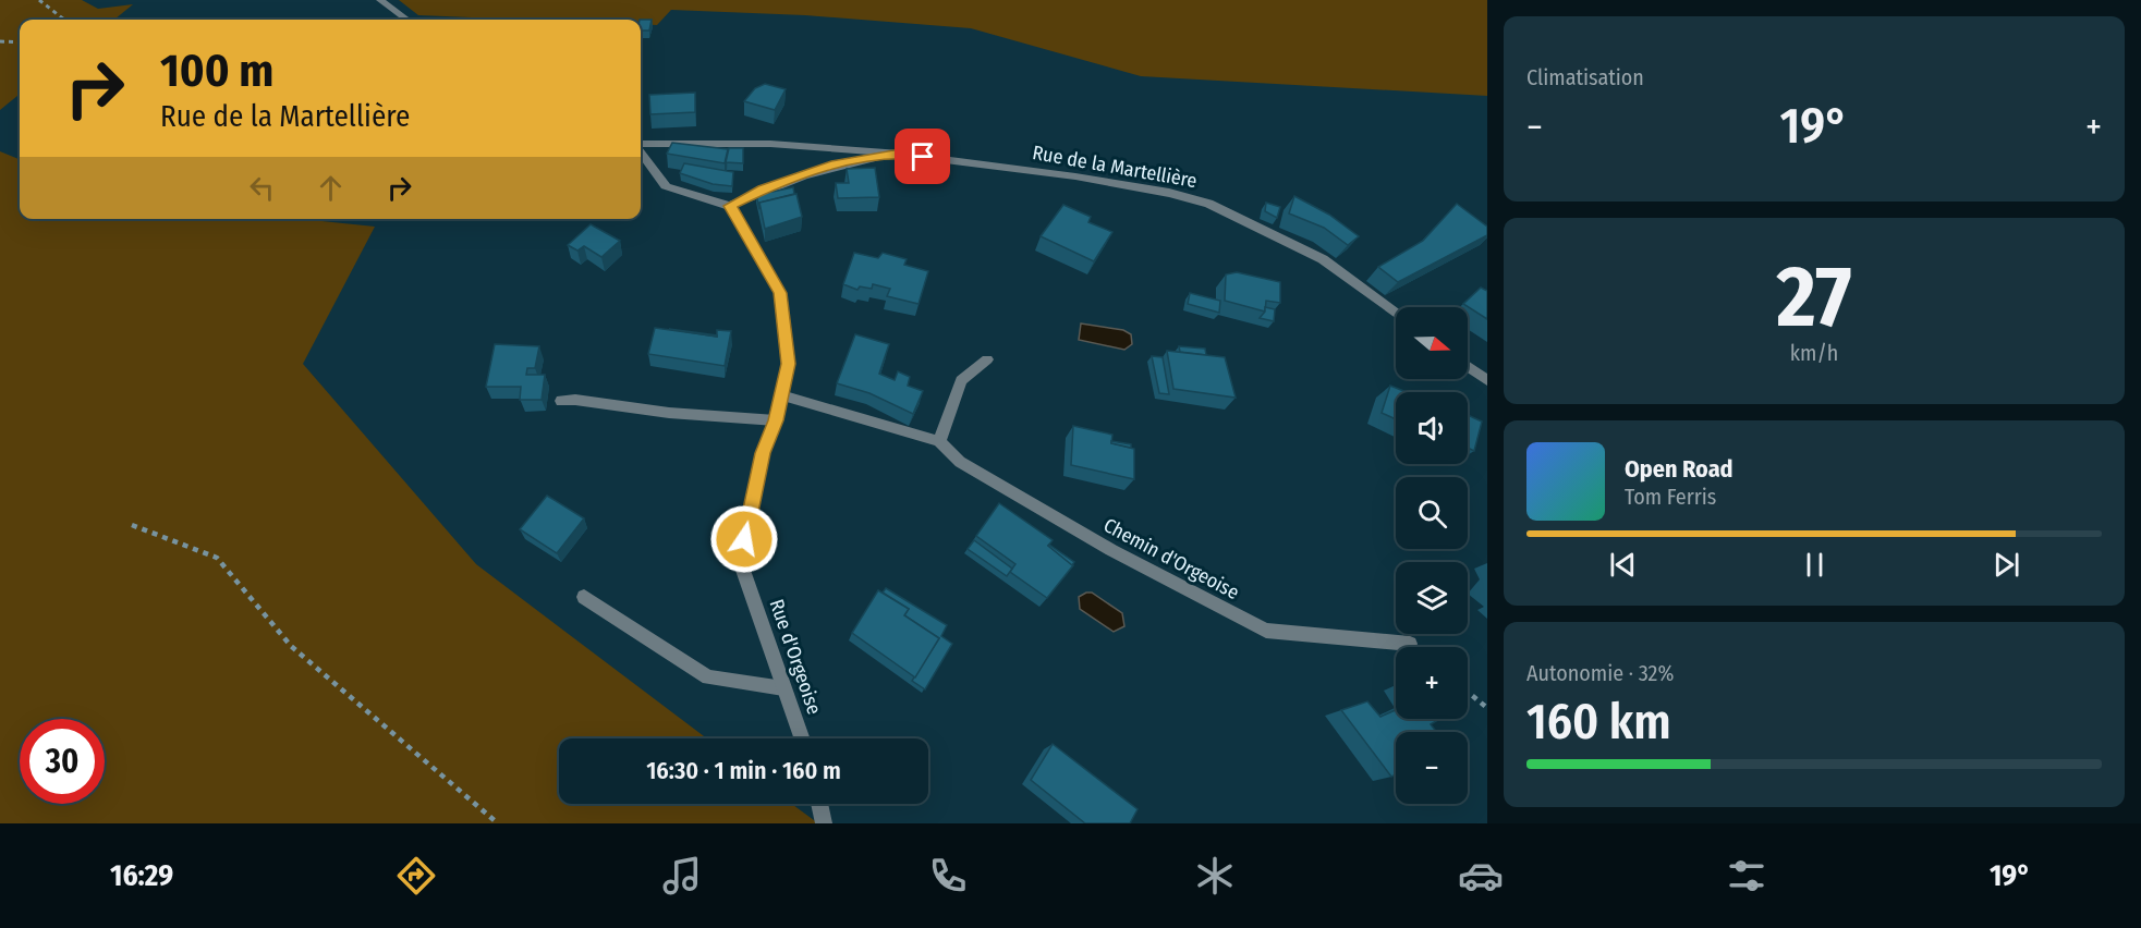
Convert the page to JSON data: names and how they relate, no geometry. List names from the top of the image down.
{
  "streets": {
    "street": ["Rue de la Martellière", "Chemin d'Orgeoise", "Rue d'Orgeoise"]
  },
  "crossings": [
    ["Rue de la Martellière", "Rue d'Orgeoise"],
    ["Chemin d'Orgeoise", "Rue d'Orgeoise"]
  ],
  "north": "right",
  "page": {
    "tile": [
      "Climatisation",
      ["27", "km/h"],
      ["Autonomie · 32%", "160 km"]
    ],
    "turn": ["100 m", "Rue de la Martellière"],
    "heat": ["−", "19°", "+"],
    "map_buttons": ["+", "−"],
    "song": ["Open Road", "Tom Ferris"],
    "limit": "30",
    "trip": "16:30 · 1 min · 160 m",
    "tabs": ["16:29", "19°"]
  }
}
